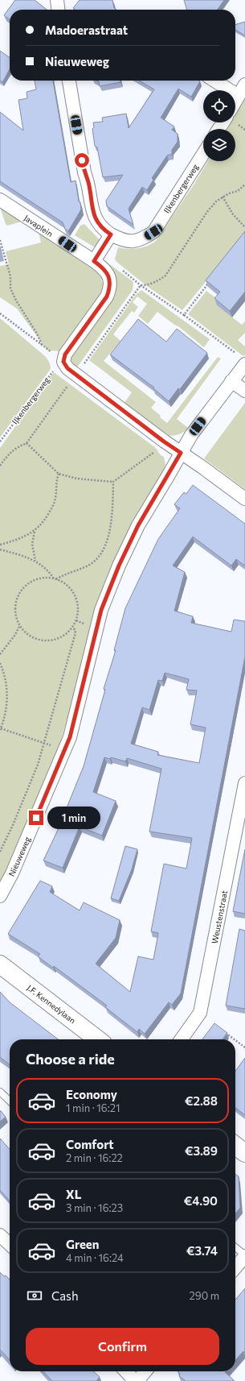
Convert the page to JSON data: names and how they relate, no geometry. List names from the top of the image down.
{
  "streets": {
    "main road": ["J.F. Kennedylaan"],
    "street": [
      "IJkenbergerweg",
      "Javaplein",
      "Nieuweweg",
      "Weustenstraat"
    ]
  },
  "page": {
    "banner": ["Madoerastraat", "Nieuweweg"],
    "bubble": "1 min",
    "heading": "Choose a ride",
    "list": [
      {
        "name": "Economy",
        "note": "1 min · 16:21",
        "value": "€2.88"
      },
      {
        "name": "Comfort",
        "note": "2 min · 16:22",
        "value": "€3.89"
      },
      {
        "name": "XL",
        "note": "3 min · 16:23",
        "value": "€4.90"
      },
      {
        "name": "Green",
        "note": "4 min · 16:24",
        "value": "€3.74"
      }
    ],
    "pay": ["Cash", "290 m"],
    "buttons": "Confirm"
  }
}
